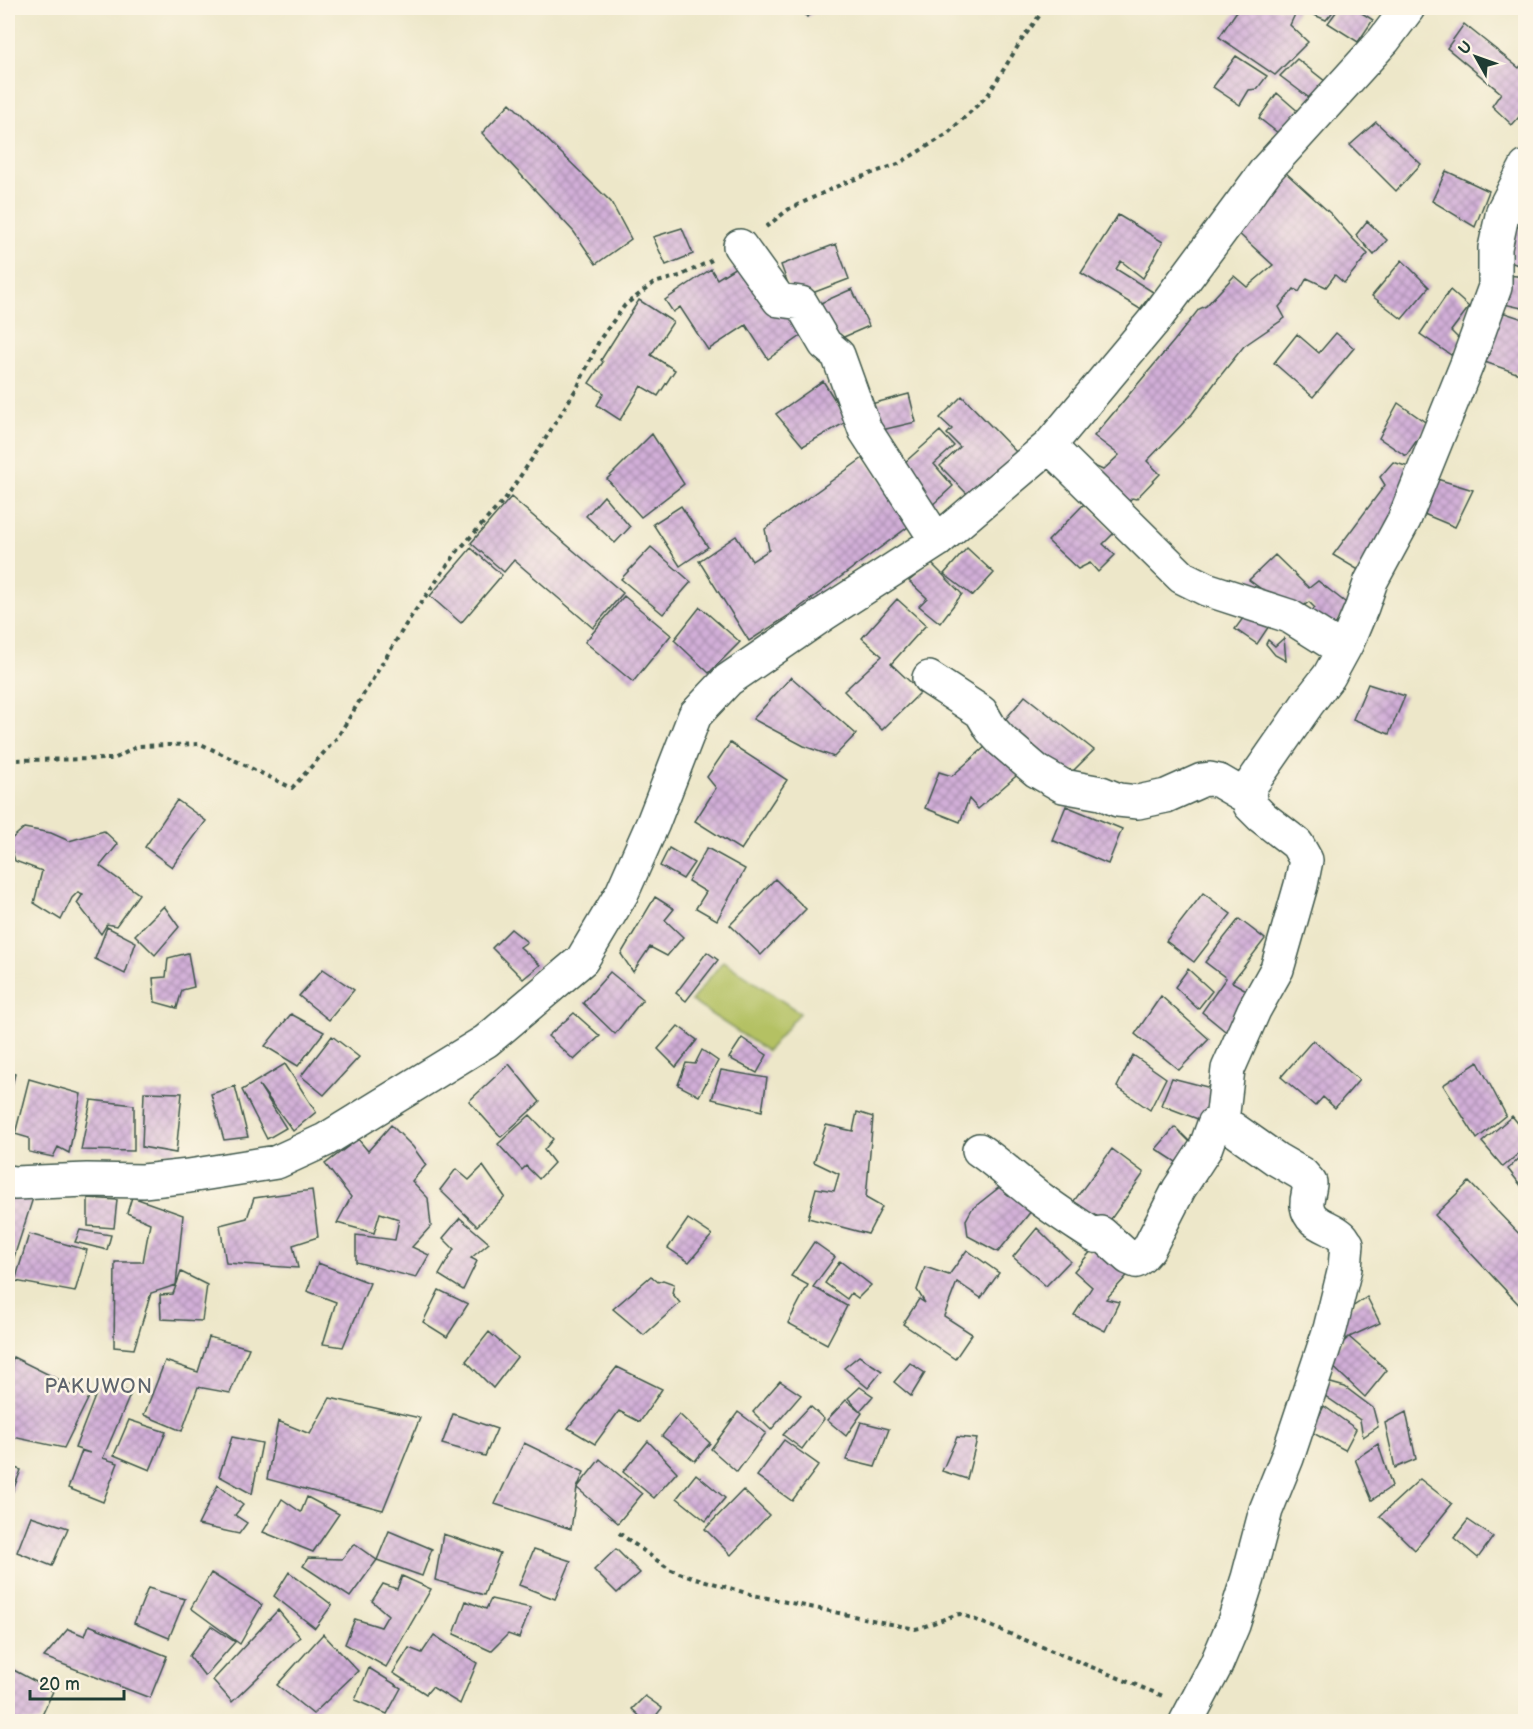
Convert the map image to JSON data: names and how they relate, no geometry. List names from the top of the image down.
{
  "districts": ["PAKUWON"],
  "scale_bar": "20 m",
  "north": "top left"
}
